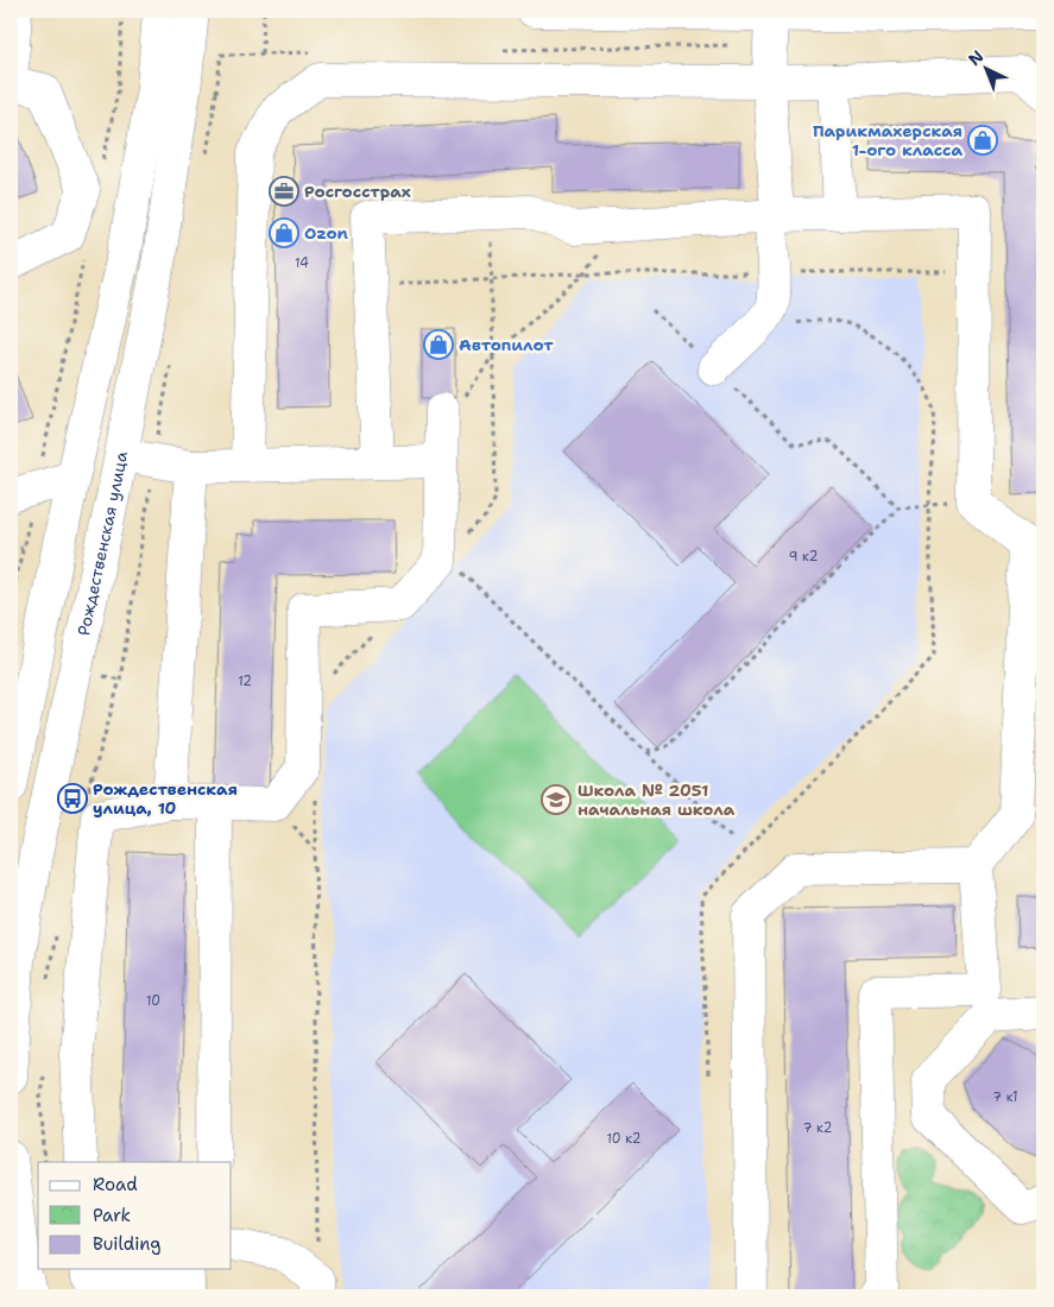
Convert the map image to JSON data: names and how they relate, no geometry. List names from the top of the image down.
{
  "streets": {
    "street": ["Рождественская улица"]
  },
  "places": {
    "shop": ["Парикмахерская 1-ого класса", "Ozon", "Автопилот"],
    "office": ["Росгосстрах"],
    "bus stop": ["Рождественская улица, 10"],
    "school or university": ["Школа № 2051 начальная школа"]
  },
  "house_numbers": [
    "14",
    "9 к2",
    "12",
    "10",
    "7 к1",
    "7 к2",
    "10 к2"
  ],
  "legend": ["Road", "Park", "Building"],
  "north": "top left"
}
